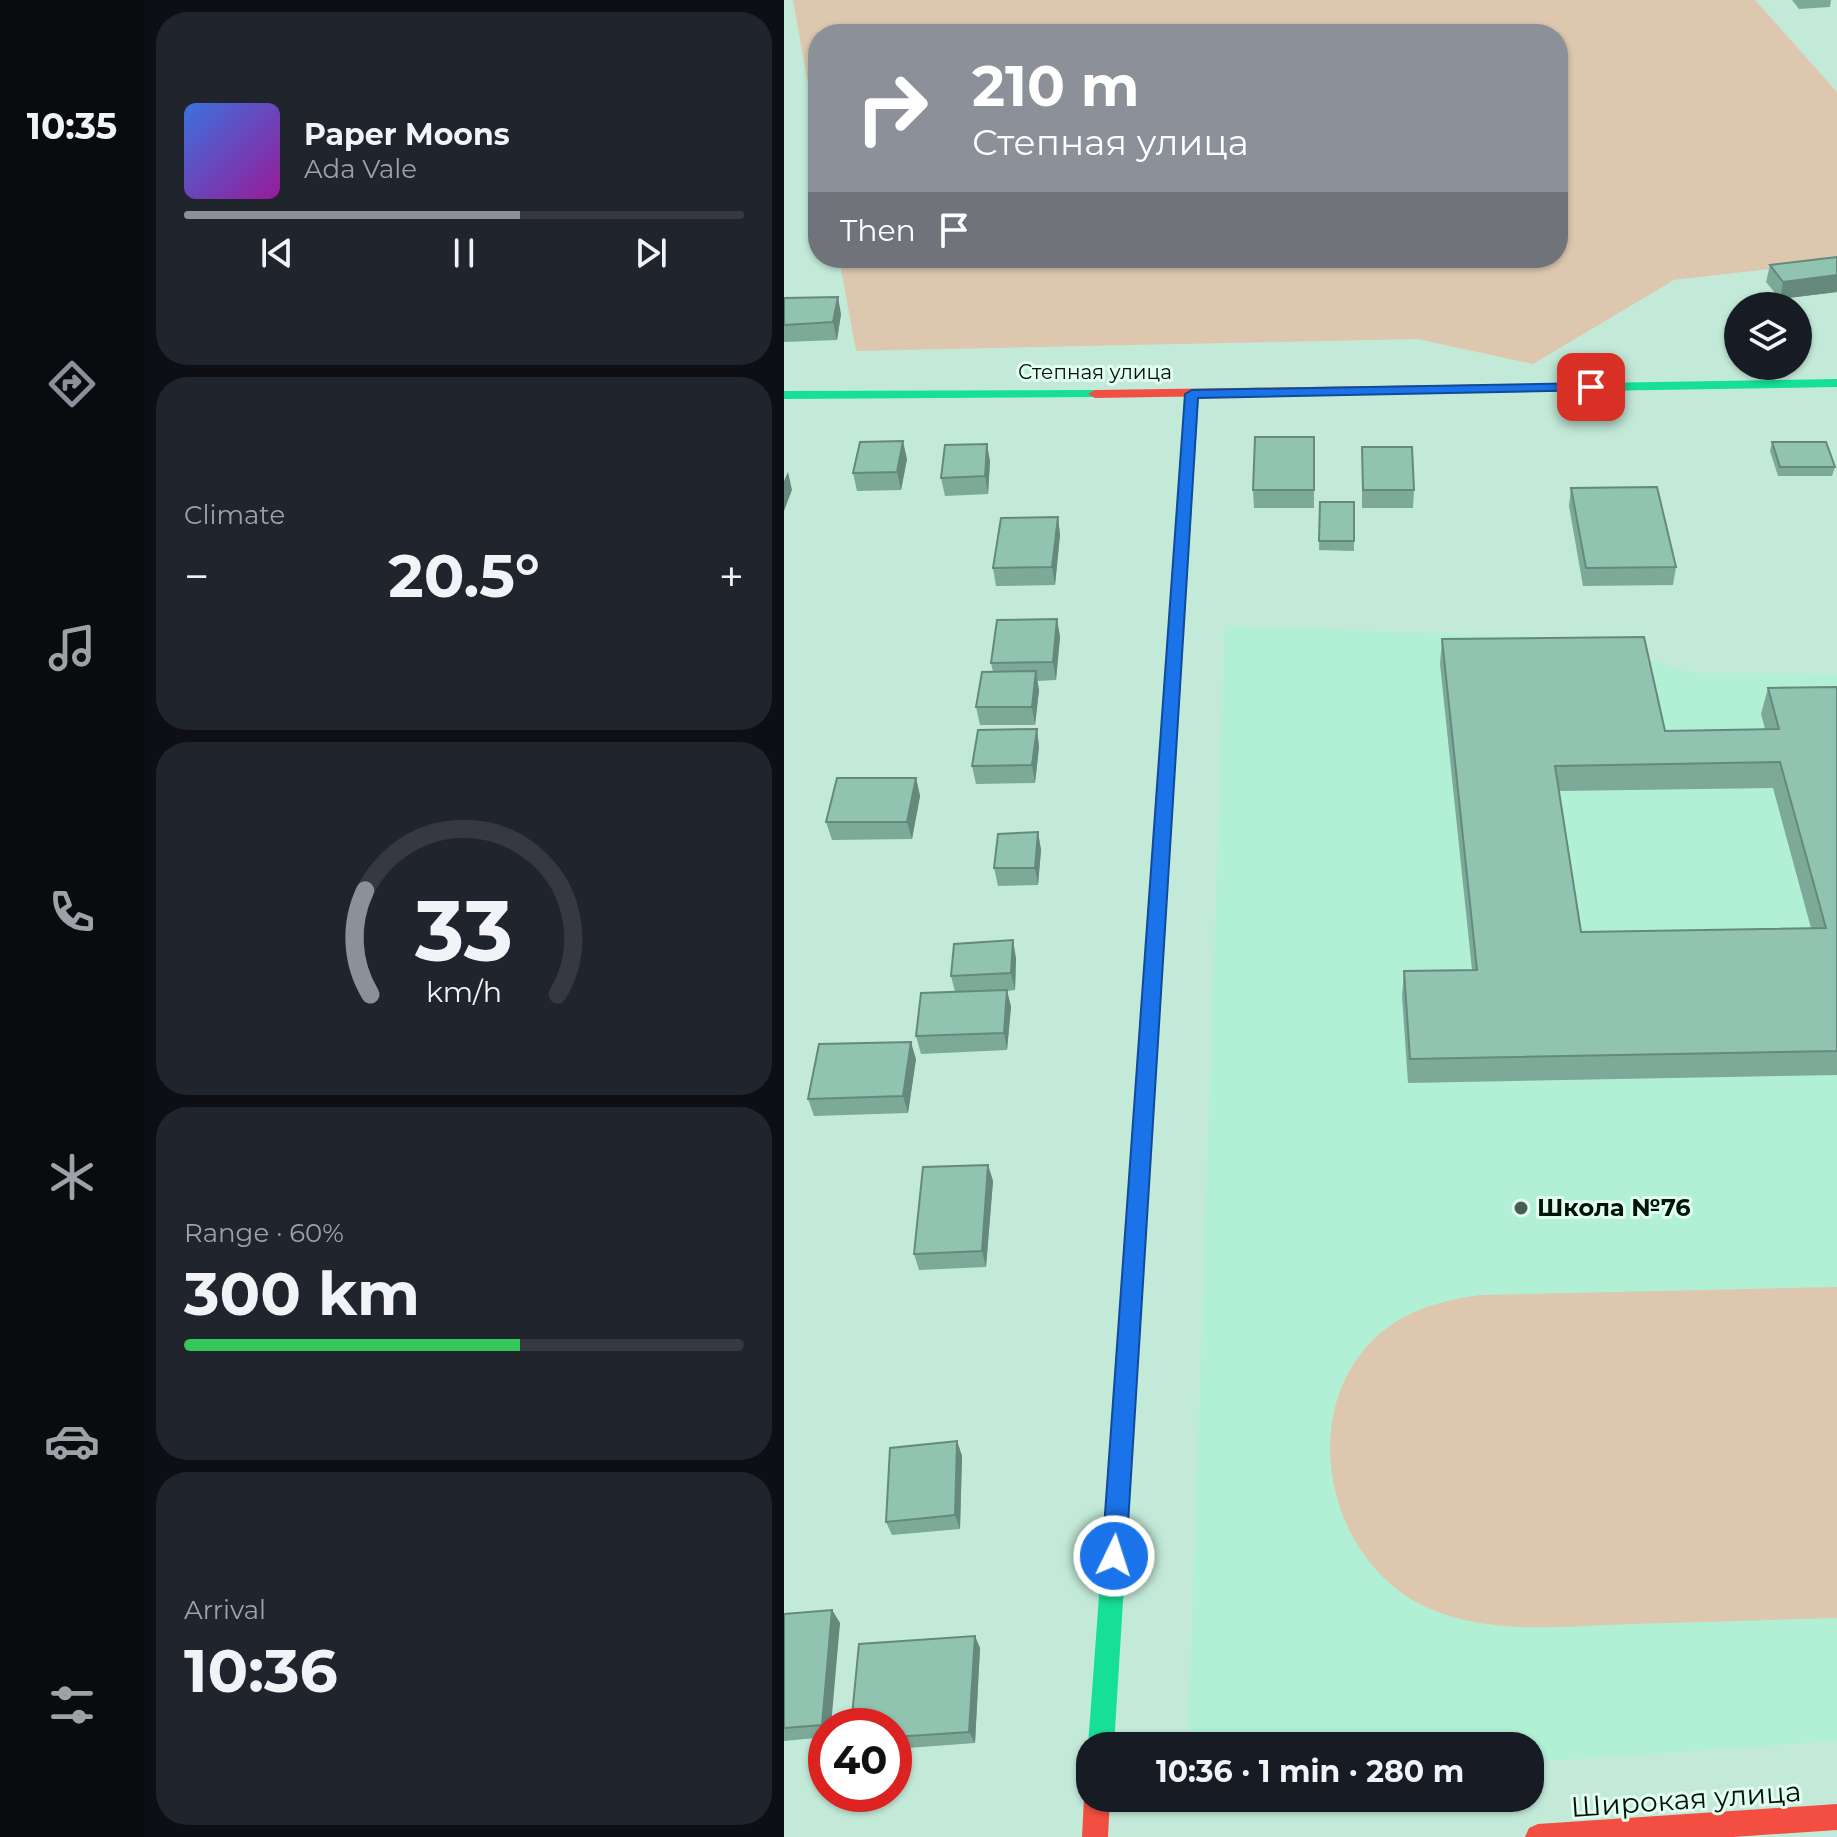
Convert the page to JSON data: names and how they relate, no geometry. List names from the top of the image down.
{
  "streets": {
    "street": ["Степная улица", "Широкая улица"]
  },
  "places": ["Школа №76"],
  "page": {
    "tabs": "10:35",
    "turn": ["210 m", "Степная улица"],
    "song": ["Paper Moons", "Ada Vale"],
    "then": "Then",
    "tile": [
      "Climate",
      ["Range · 60%", "300 km"],
      ["Arrival", "10:36"]
    ],
    "heat": ["−", "20.5°", "+"],
    "limit": "40",
    "trip": "10:36 · 1 min · 280 m",
    "gauge": ["33", "km/h"]
  }
}
